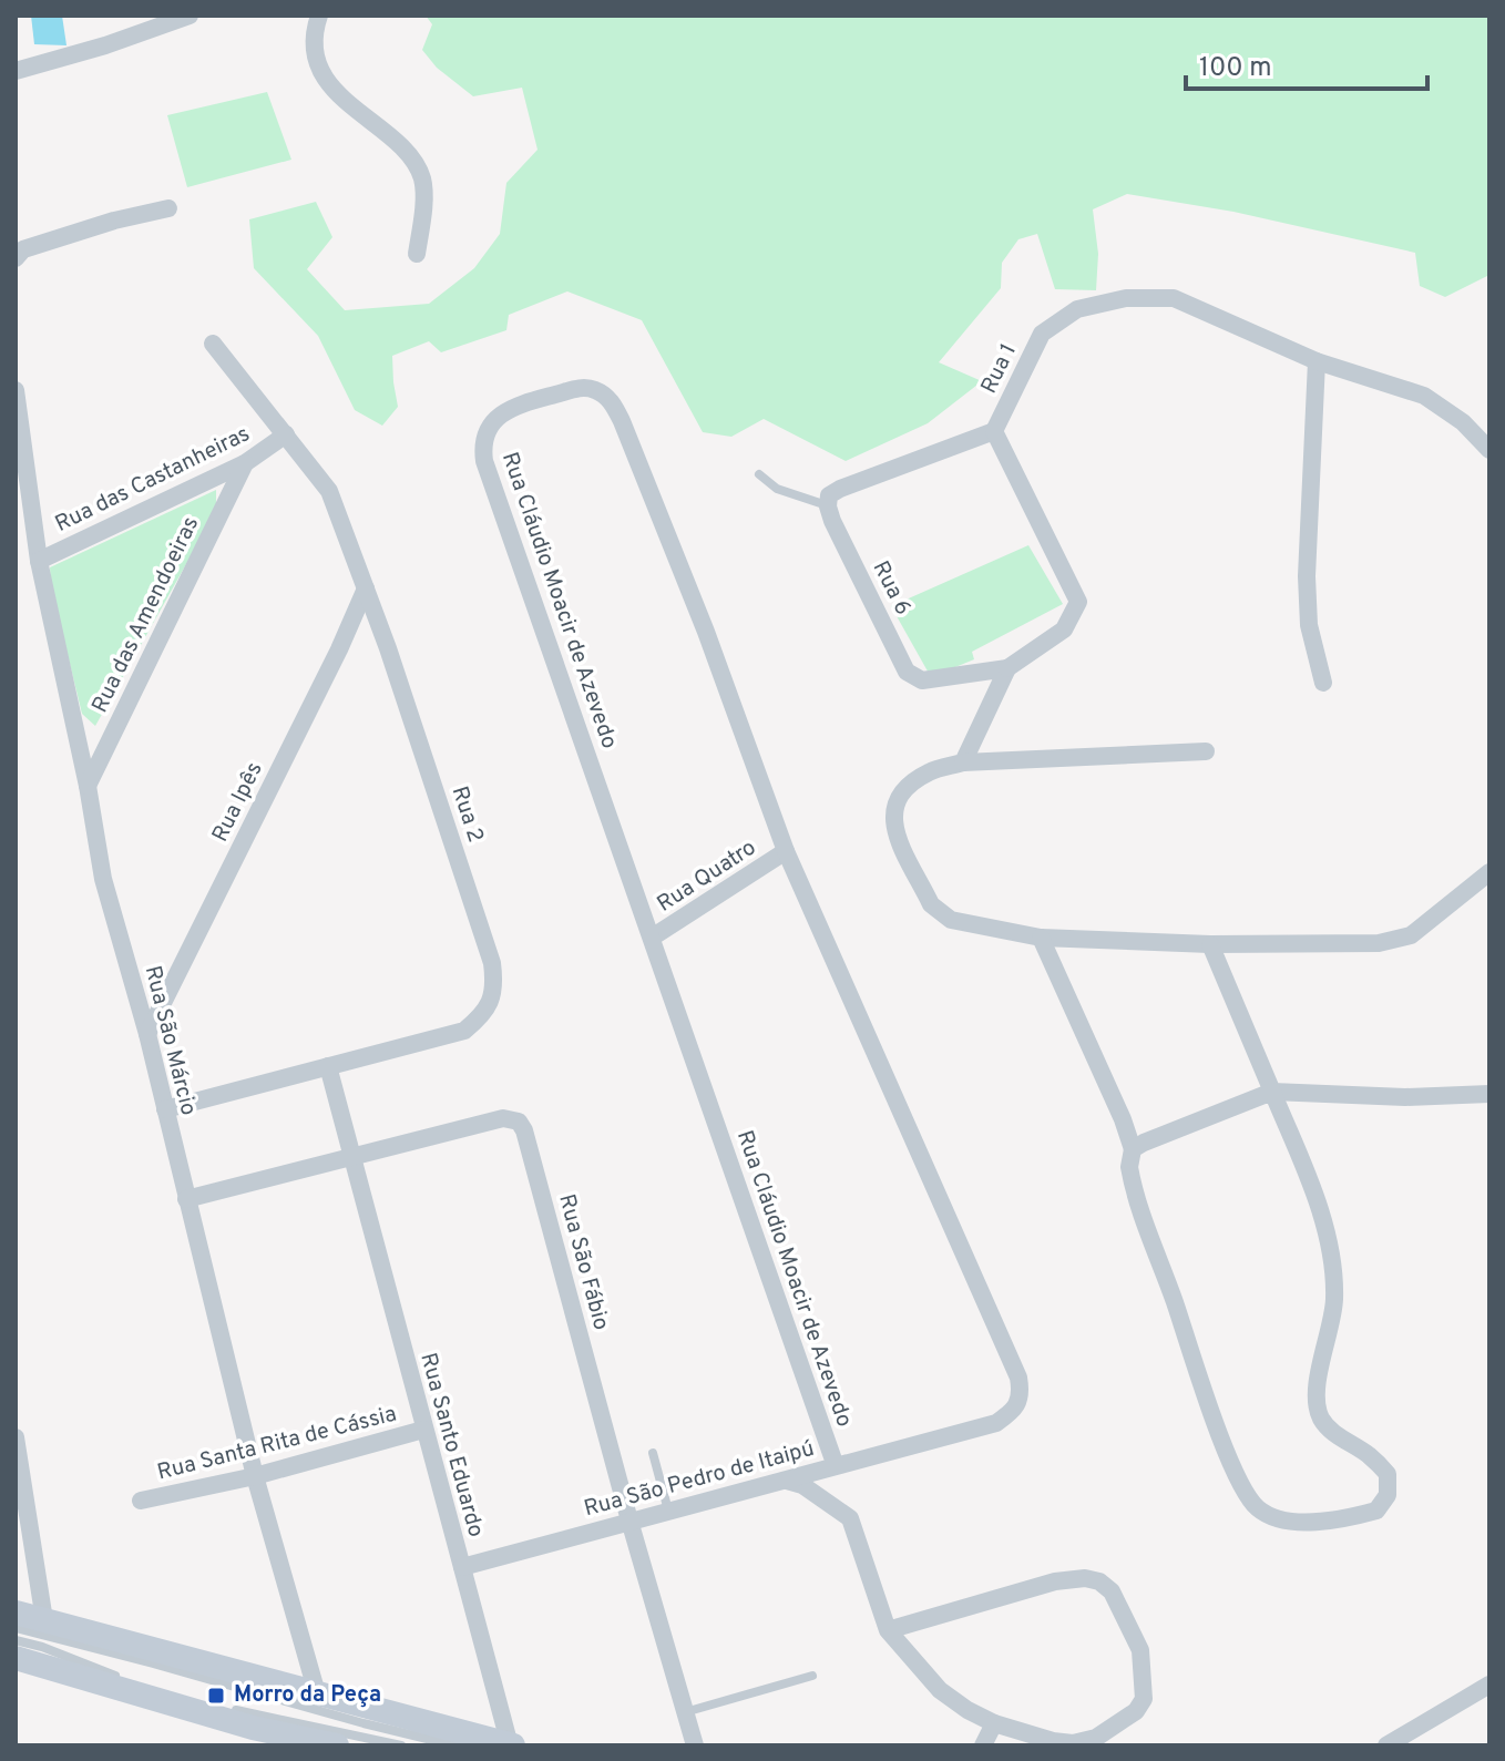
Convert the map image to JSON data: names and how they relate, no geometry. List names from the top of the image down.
{
  "streets": {
    "street": [
      "Rua 1",
      "Rua das Castanheiras",
      "Rua 6",
      "Rua Cláudio Moacir de Azevedo",
      "Rua das Amendoeiras",
      "Rua Ipês",
      "Rua 2",
      "Rua Quatro",
      "Rua São Márcio",
      "Rua São Fábio",
      "Rua Santa Rita de Cássia",
      "Rua Santo Eduardo",
      "Rua São Pedro de Itaipú"
    ]
  },
  "crossings": [
    ["Rua das Castanheiras", "Rua das Amendoeiras"],
    ["Rua das Castanheiras", "Rua 2"],
    ["Rua das Castanheiras", "Rua São Márcio"],
    ["Rua Cláudio Moacir de Azevedo", "Rua Quatro"],
    ["Rua Cláudio Moacir de Azevedo", "Rua São Pedro de Itaipú"],
    ["Rua das Amendoeiras", "Rua São Márcio"],
    ["Rua Ipês", "Rua 2"],
    ["Rua Ipês", "Rua São Márcio"],
    ["Rua 2", "Rua São Márcio"],
    ["Rua 2", "Rua Santo Eduardo"],
    ["Rua São Márcio", "Rua São Fábio"],
    ["Rua São Márcio", "Rua Santa Rita de Cássia"],
    ["Rua São Fábio", "Rua Santo Eduardo"],
    ["Rua São Fábio", "Rua São Pedro de Itaipú"],
    ["Rua Santa Rita de Cássia", "Rua Santo Eduardo"],
    ["Rua Santo Eduardo", "Rua São Pedro de Itaipú"]
  ],
  "places": {
    "transit": ["Morro da Peça"]
  },
  "scale_bar": "100 m"
}
